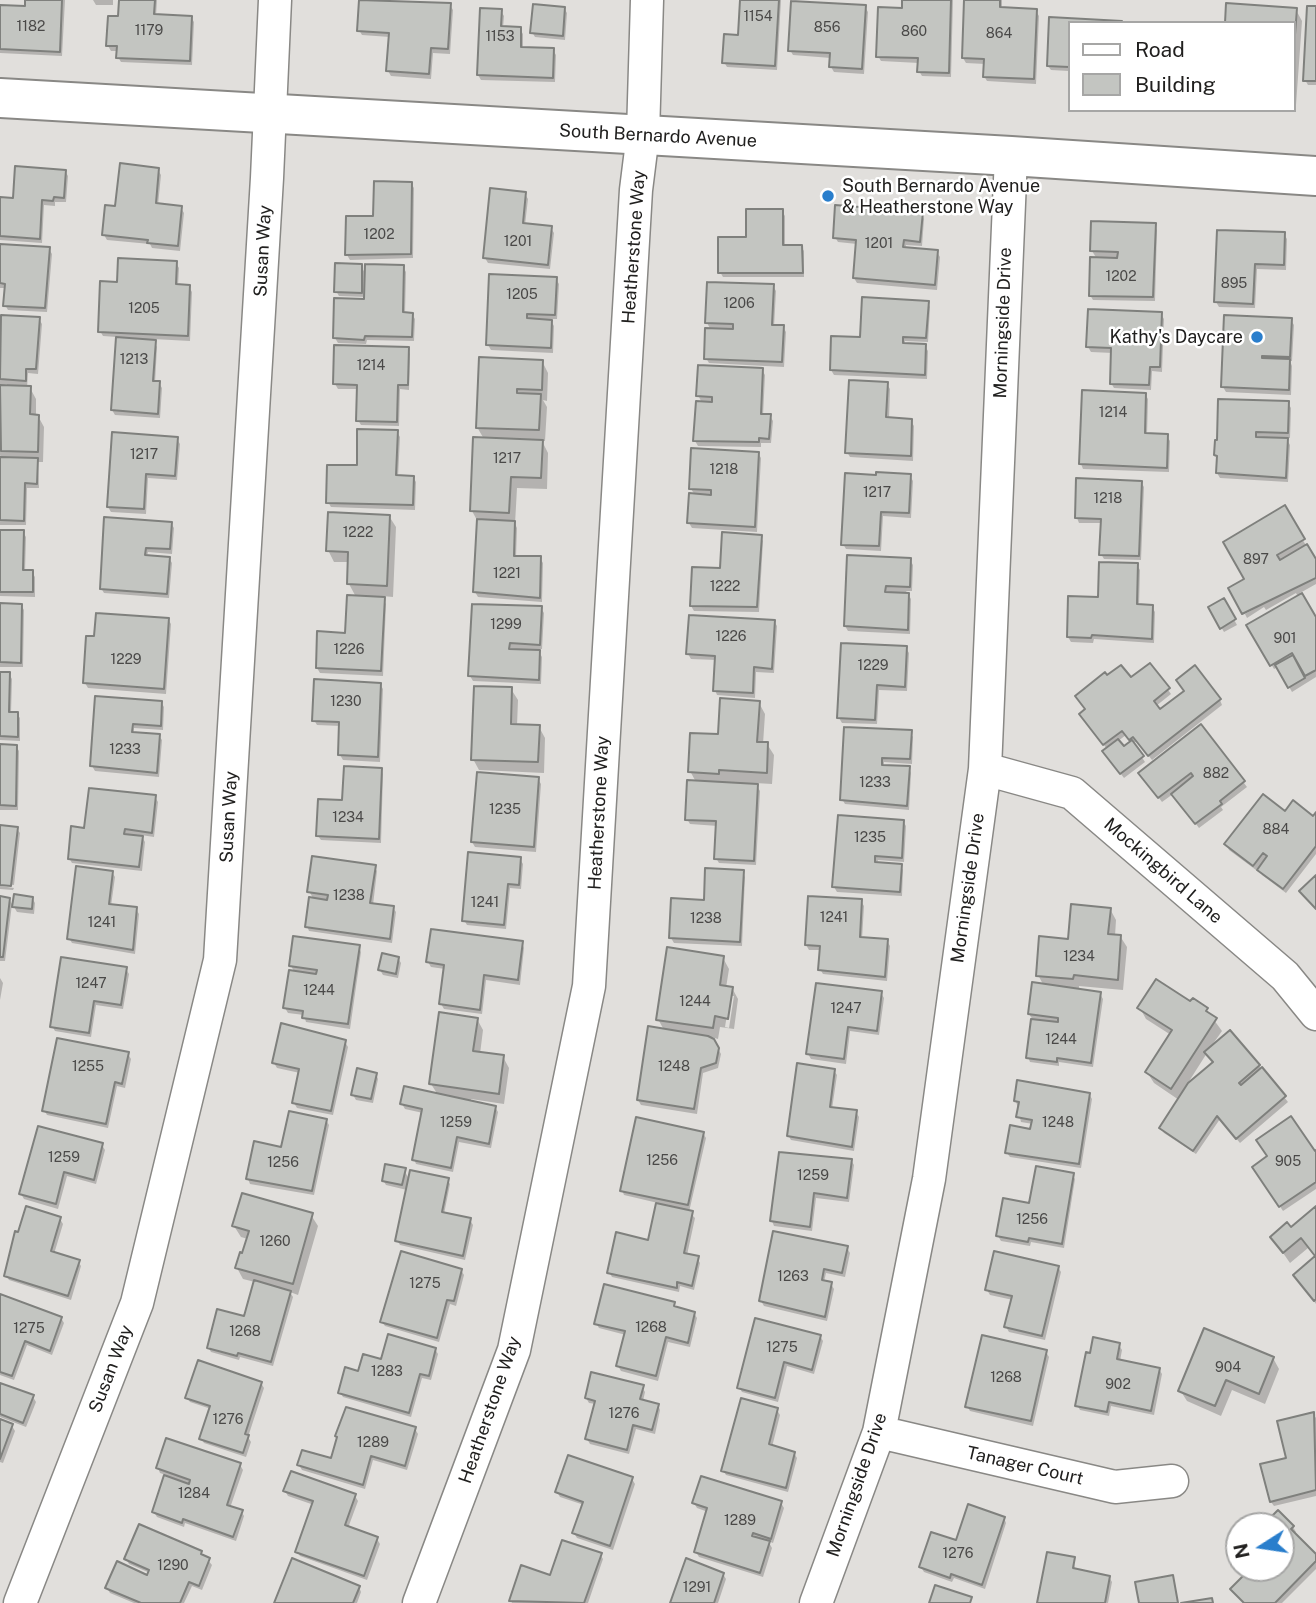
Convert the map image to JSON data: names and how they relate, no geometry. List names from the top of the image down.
{
  "streets": {
    "street": [
      "South Bernardo Avenue",
      "Heatherstone Way",
      "Susan Way",
      "Morningside Drive",
      "Mockingbird Lane",
      "Tanager Court"
    ]
  },
  "crossings": [
    ["South Bernardo Avenue", "Heatherstone Way"],
    ["South Bernardo Avenue", "Susan Way"],
    ["South Bernardo Avenue", "Morningside Drive"],
    ["Morningside Drive", "Mockingbird Lane"],
    ["Morningside Drive", "Tanager Court"]
  ],
  "places": ["South Bernardo Avenue & Heatherstone Way", "Kathy's Daycare"],
  "house_numbers": [
    "1154",
    "1182",
    "856",
    "1179",
    "860",
    "864",
    "1153",
    "1202",
    "1201",
    "1201",
    "1202",
    "895",
    "1205",
    "1206",
    "1205",
    "1213",
    "1214",
    "1214",
    "1217",
    "1217",
    "1218",
    "1217",
    "1218",
    "1222",
    "897",
    "1221",
    "1222",
    "1299",
    "1226",
    "901",
    "1226",
    "1229",
    "1229",
    "1230",
    "1233",
    "882",
    "1233",
    "1235",
    "1234",
    "884",
    "1235",
    "1238",
    "1241",
    "1241",
    "1238",
    "1241",
    "1234",
    "1247",
    "1244",
    "1244",
    "1247",
    "1244",
    "1255",
    "1248",
    "1259",
    "1248",
    "1259",
    "1256",
    "905",
    "1256",
    "1259",
    "1256",
    "1260",
    "1263",
    "1275",
    "1268",
    "1275",
    "1268",
    "1275",
    "904",
    "1283",
    "1268",
    "902",
    "1276",
    "1276",
    "1289",
    "1284",
    "1289",
    "1276",
    "1290",
    "1291"
  ],
  "legend": ["Road", "Building"],
  "north": "left"
}
